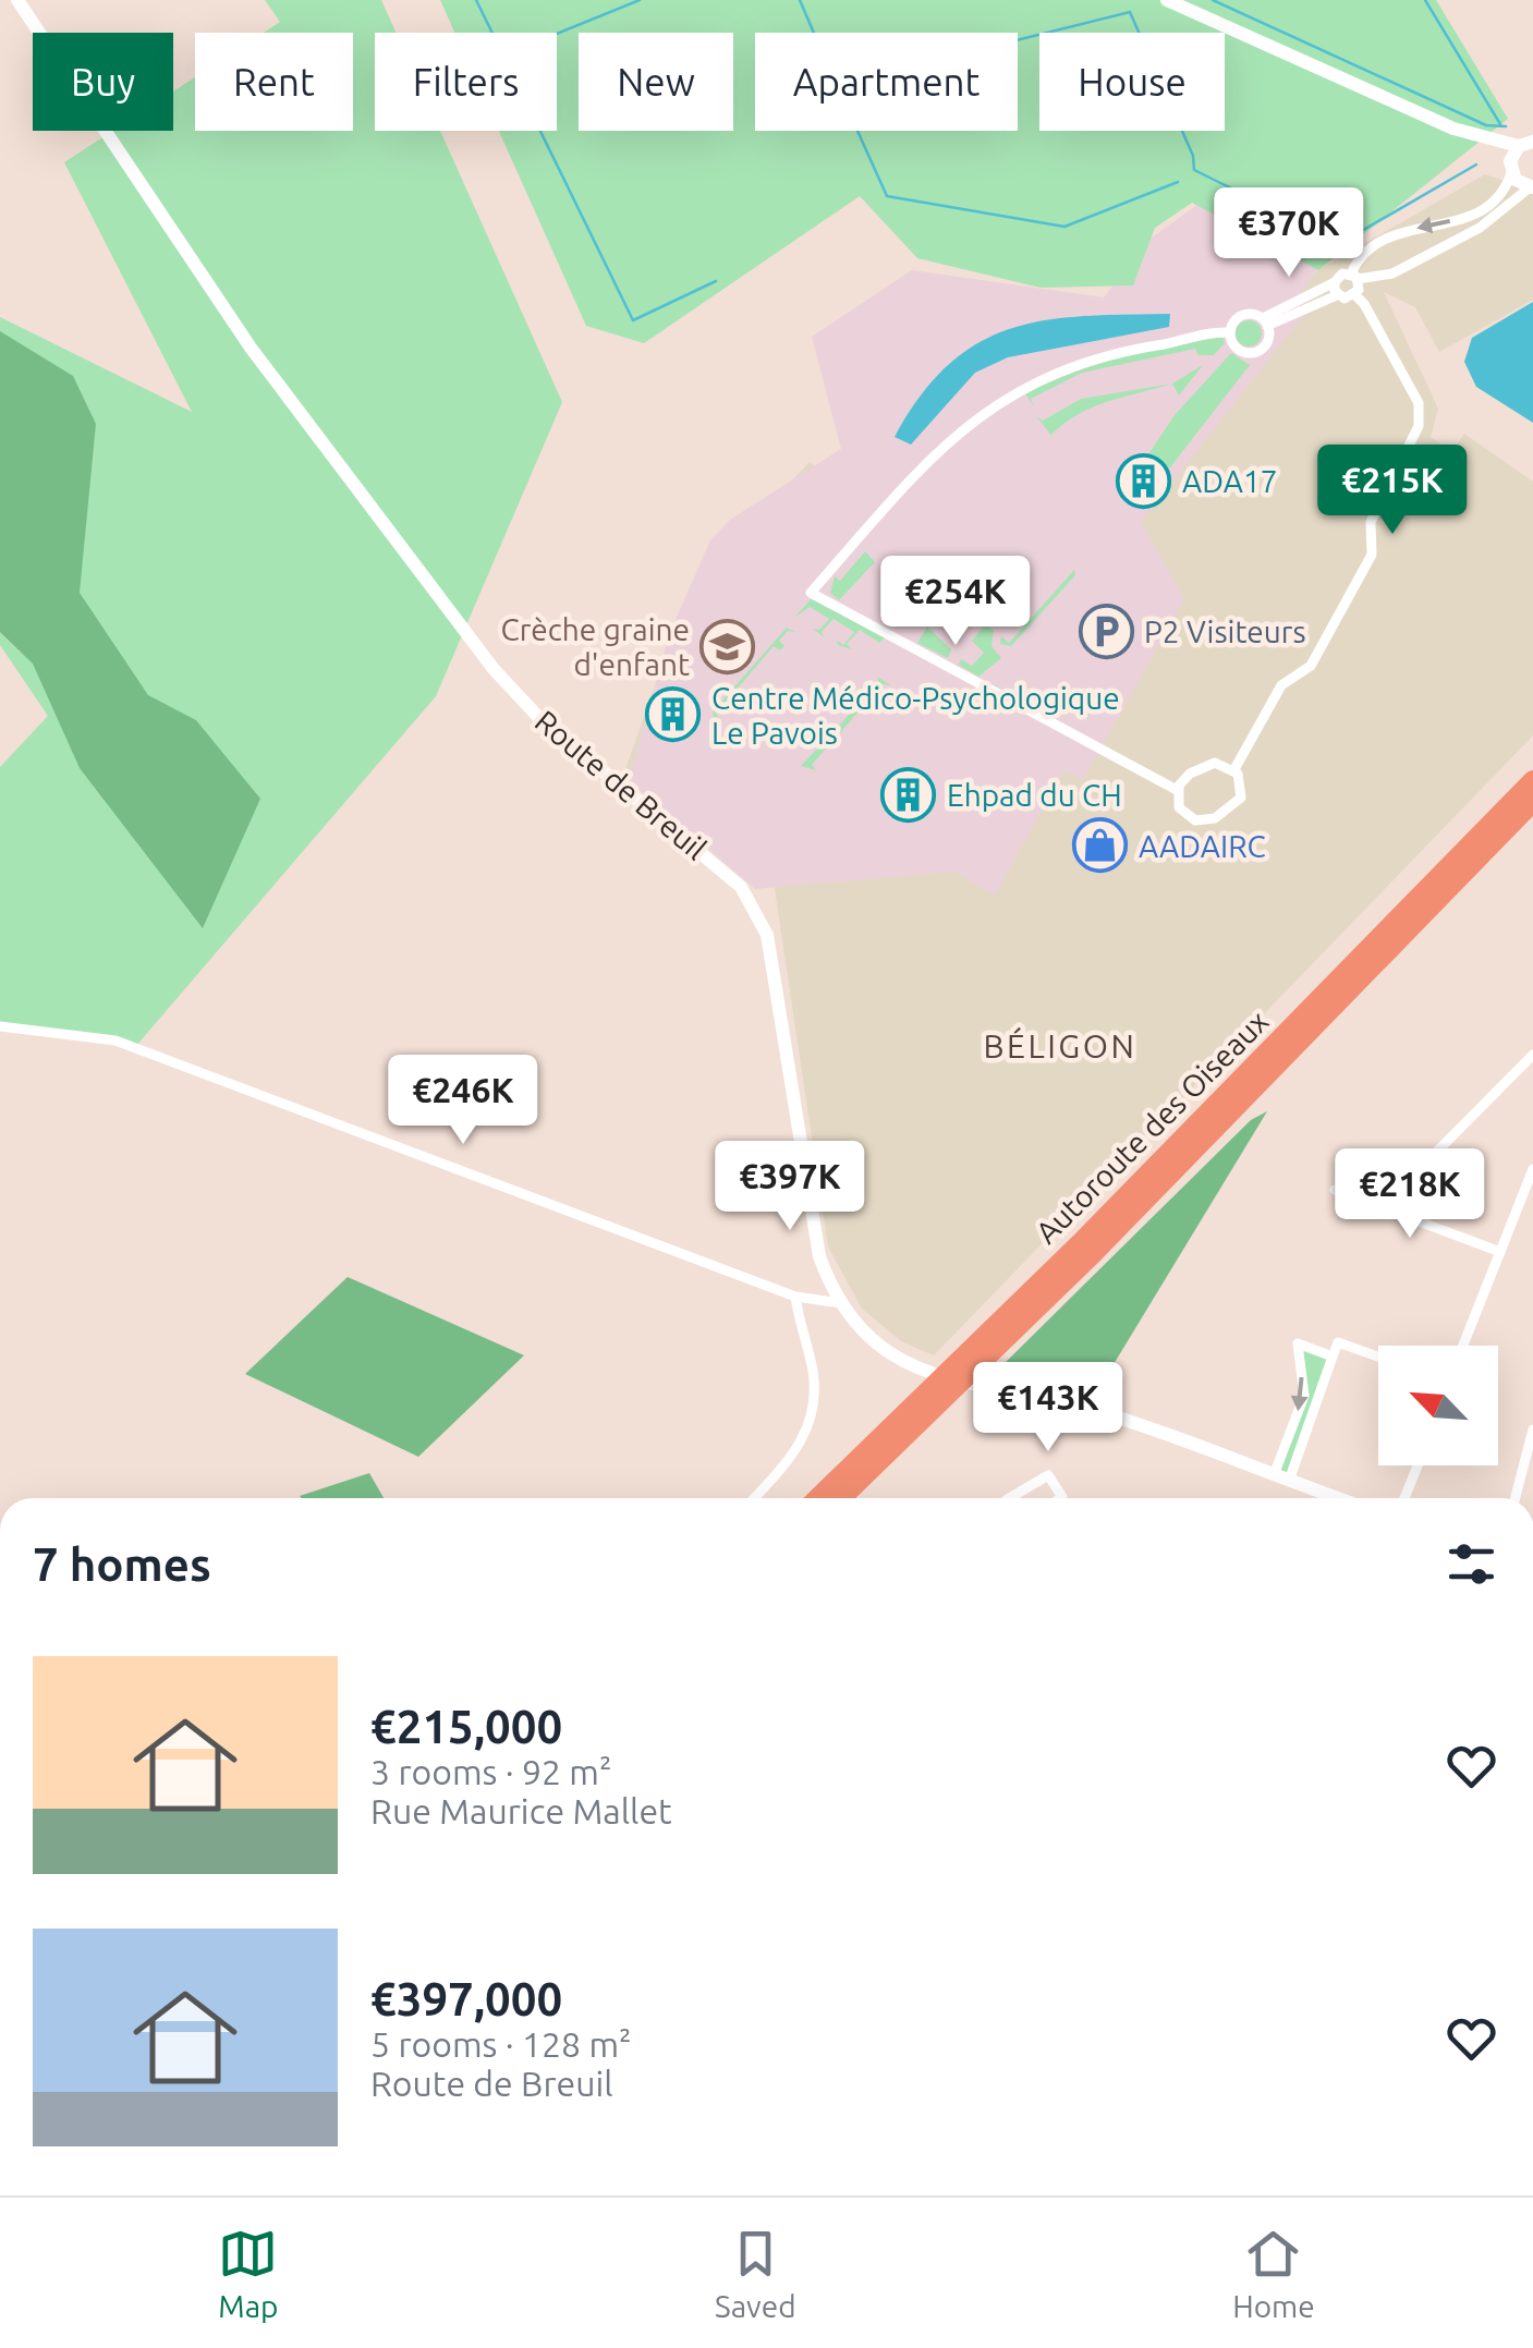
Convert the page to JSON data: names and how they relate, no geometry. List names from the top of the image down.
{
  "streets": {
    "highway": ["Autoroute des Oiseaux"],
    "street": ["Route de Breuil"]
  },
  "districts": ["BÉLIGON"],
  "places": {
    "building": ["ADA17", "Centre Médico-Psychologique Le Pavois", "Ehpad du CH"],
    "parking": ["P2 Visiteurs"],
    "school or university": ["Crèche graine d'enfant"],
    "shop": ["AADAIRC"]
  },
  "north": "top left",
  "page": {
    "chip": [
      "Buy",
      "Rent",
      "Filters",
      "New",
      "Apartment",
      "House"
    ],
    "price": [
      "€370K",
      "€215K",
      "€254K",
      "€246K",
      "€397K",
      "€218K",
      "€143K"
    ],
    "heading": "7 homes",
    "list": [
      {
        "name": "€215,000",
        "note": "3 rooms · 92 m² · Rue Maurice Mallet"
      },
      {
        "name": "€397,000",
        "note": "5 rooms · 128 m² · Route de Breuil"
      }
    ],
    "tabs": ["Map", "Saved", "Home"]
  }
}
